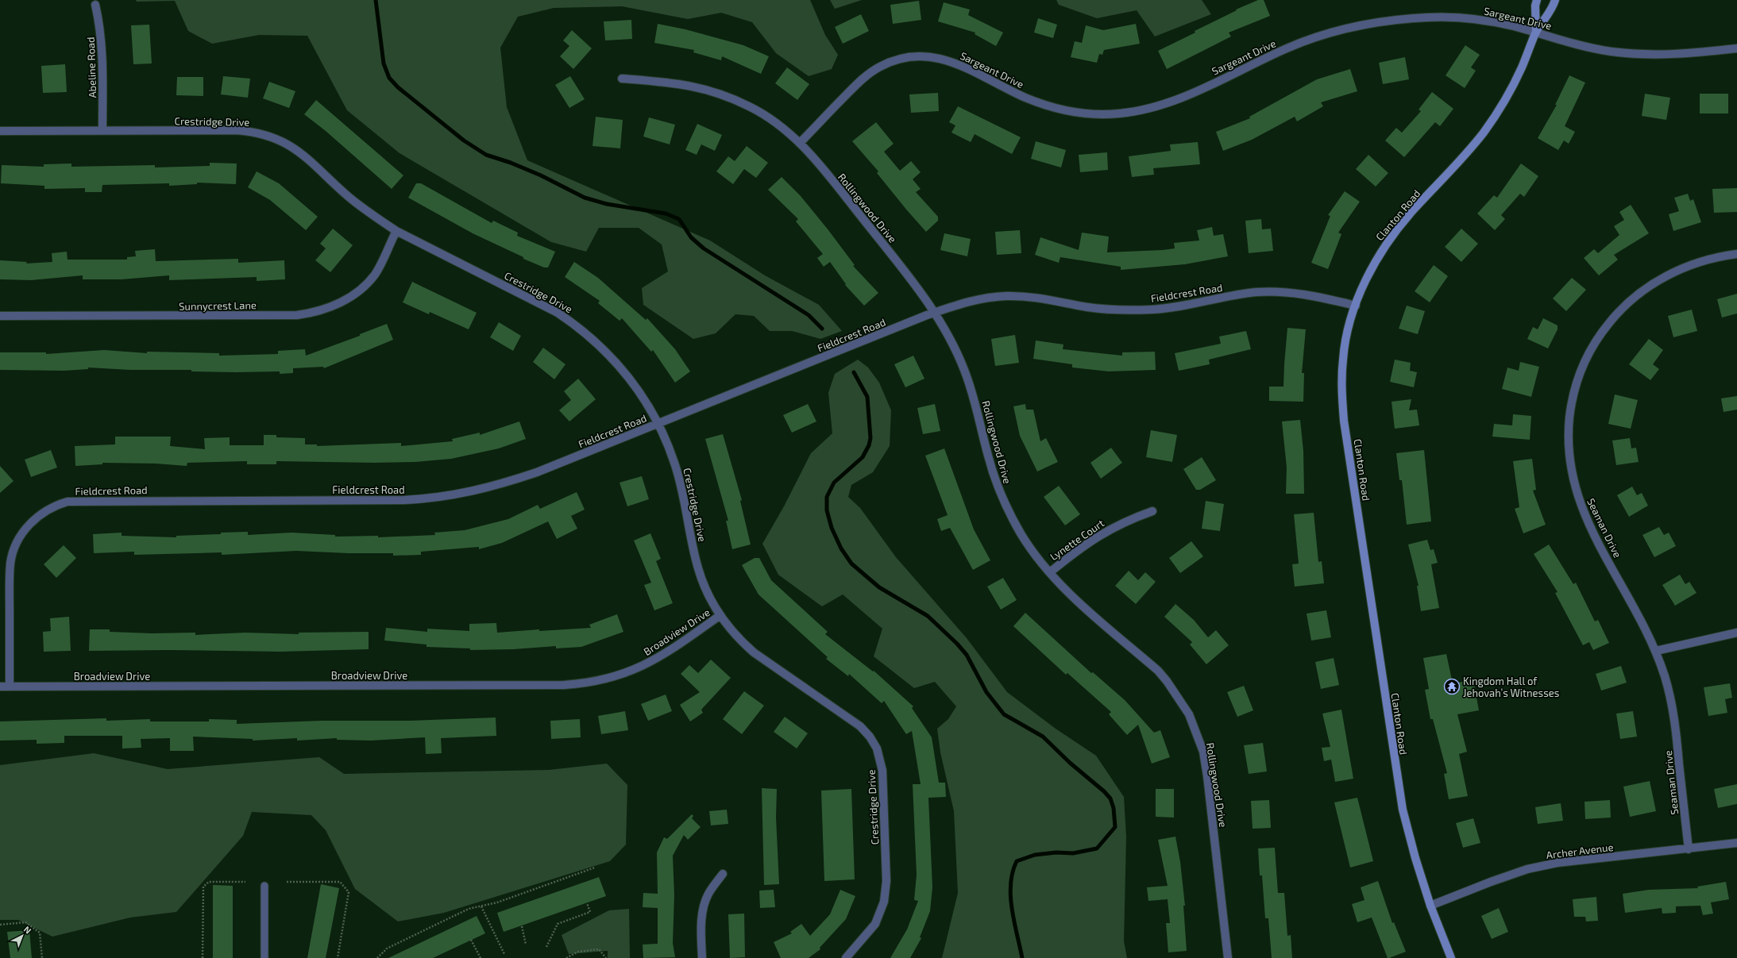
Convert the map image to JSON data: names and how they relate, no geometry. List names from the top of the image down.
{
  "streets": {
    "main road": ["Clanton Road"],
    "street": [
      "Sargeant Drive",
      "Abeline Road",
      "Crestridge Drive",
      "Rollingwood Drive",
      "Fieldcrest Road",
      "Sunnycrest Lane",
      "Seaman Drive",
      "Lynette Court",
      "Broadview Drive",
      "Archer Avenue"
    ]
  },
  "crossings": [
    ["Sargeant Drive", "Rollingwood Drive"],
    ["Sargeant Drive", "Clanton Road"],
    ["Abeline Road", "Crestridge Drive"],
    ["Crestridge Drive", "Fieldcrest Road"],
    ["Crestridge Drive", "Sunnycrest Lane"],
    ["Crestridge Drive", "Broadview Drive"],
    ["Rollingwood Drive", "Fieldcrest Road"],
    ["Rollingwood Drive", "Lynette Court"],
    ["Clanton Road", "Fieldcrest Road"],
    ["Clanton Road", "Archer Avenue"],
    ["Fieldcrest Road", "Broadview Drive"],
    ["Seaman Drive", "Archer Avenue"]
  ],
  "places": {
    "temple": ["Kingdom Hall of Jehovah’s Witnesses"]
  },
  "north": "top right"
}
